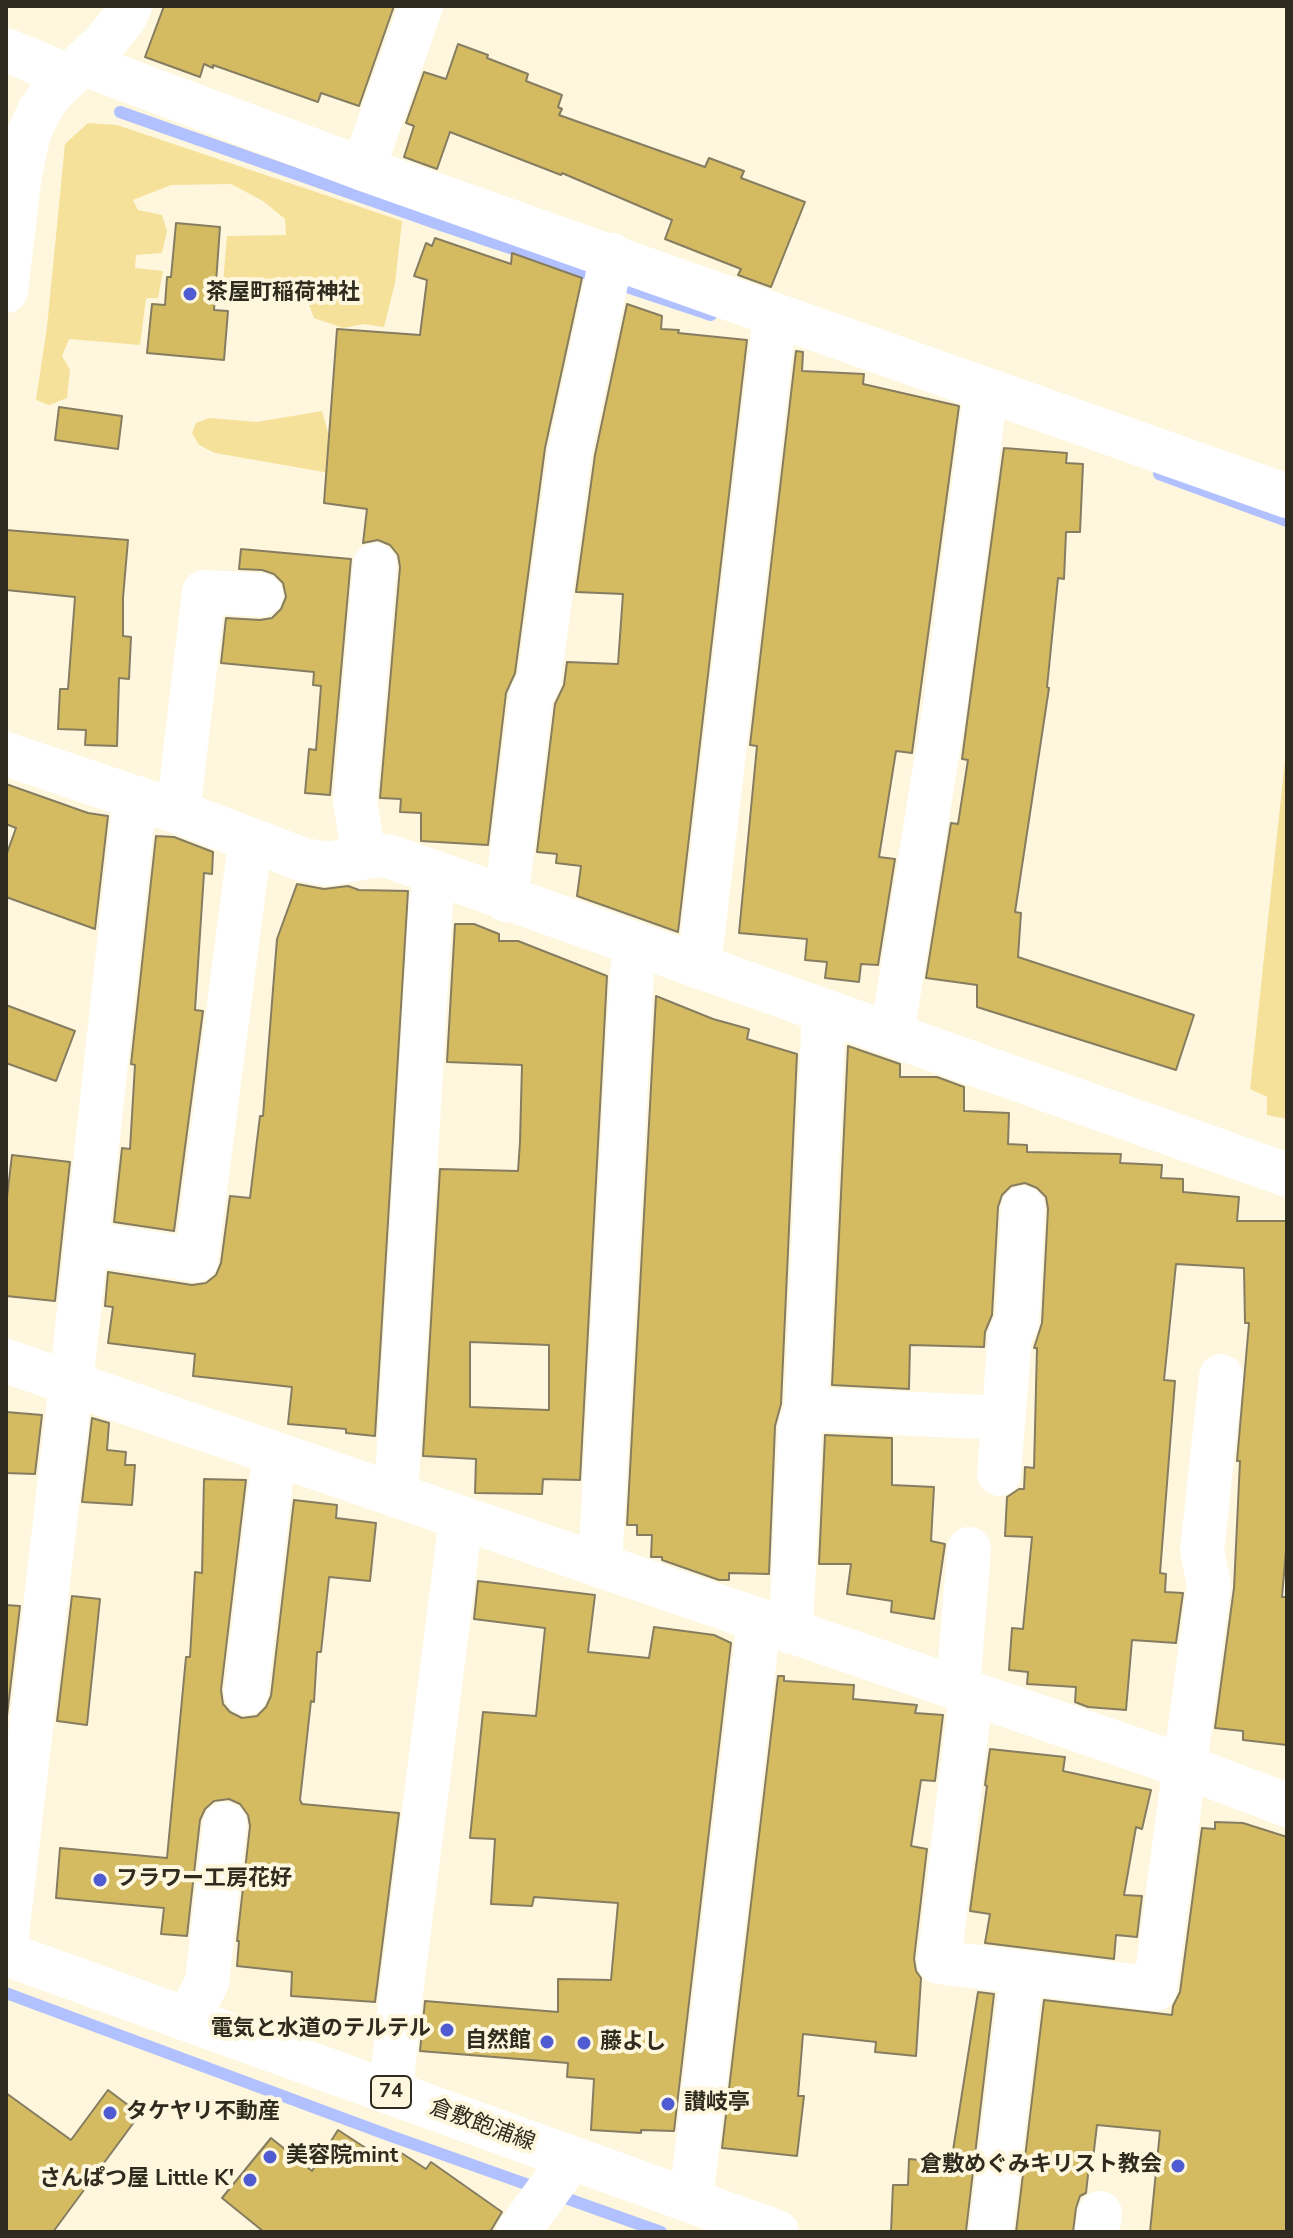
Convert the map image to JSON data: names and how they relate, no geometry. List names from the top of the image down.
{
  "streets": {
    "street": ["74", "倉敷飽浦線"]
  },
  "places": [
    "茶屋町稲荷神社",
    "フラワー工房花好",
    "電気と水道のテルテル",
    "自然館",
    "藤よし",
    "讃岐亭",
    "タケヤリ不動産",
    "美容院mint",
    "倉敷めぐみキリスト教会",
    "さんぱつ屋 Little K'"
  ]
}
